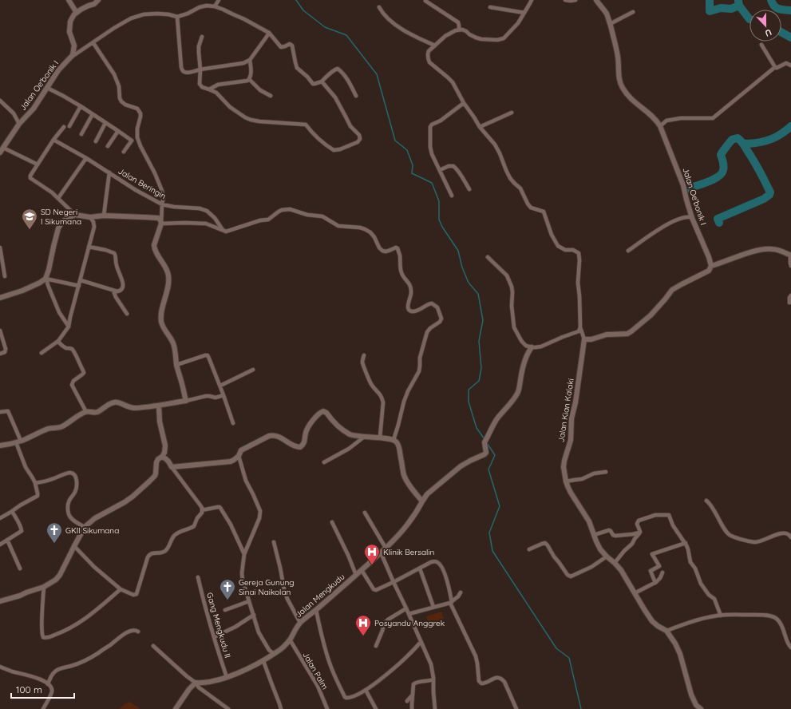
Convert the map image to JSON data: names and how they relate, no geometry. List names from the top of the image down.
{
  "streets": {
    "street": [
      "Jalan Oe'bonik I",
      "Jalan Beringin",
      "Jalan Kian Kalaki",
      "Jalan Mengkudu",
      "Gang Mengkudu II",
      "Jalan Palm"
    ]
  },
  "crossings": [
    ["Jalan Mengkudu", "Gang Mengkudu II"],
    ["Jalan Mengkudu", "Jalan Palm"]
  ],
  "places": {
    "school or university": ["SD Negeri I Sikumana"],
    "church": ["GKII Sikumana", "Gereja Gunung Sinai Naikolan"],
    "hospital": ["Klinik Bersalin", "Posyandu Anggrek"]
  },
  "scale_bar": "100 m",
  "north": "bottom"
}
